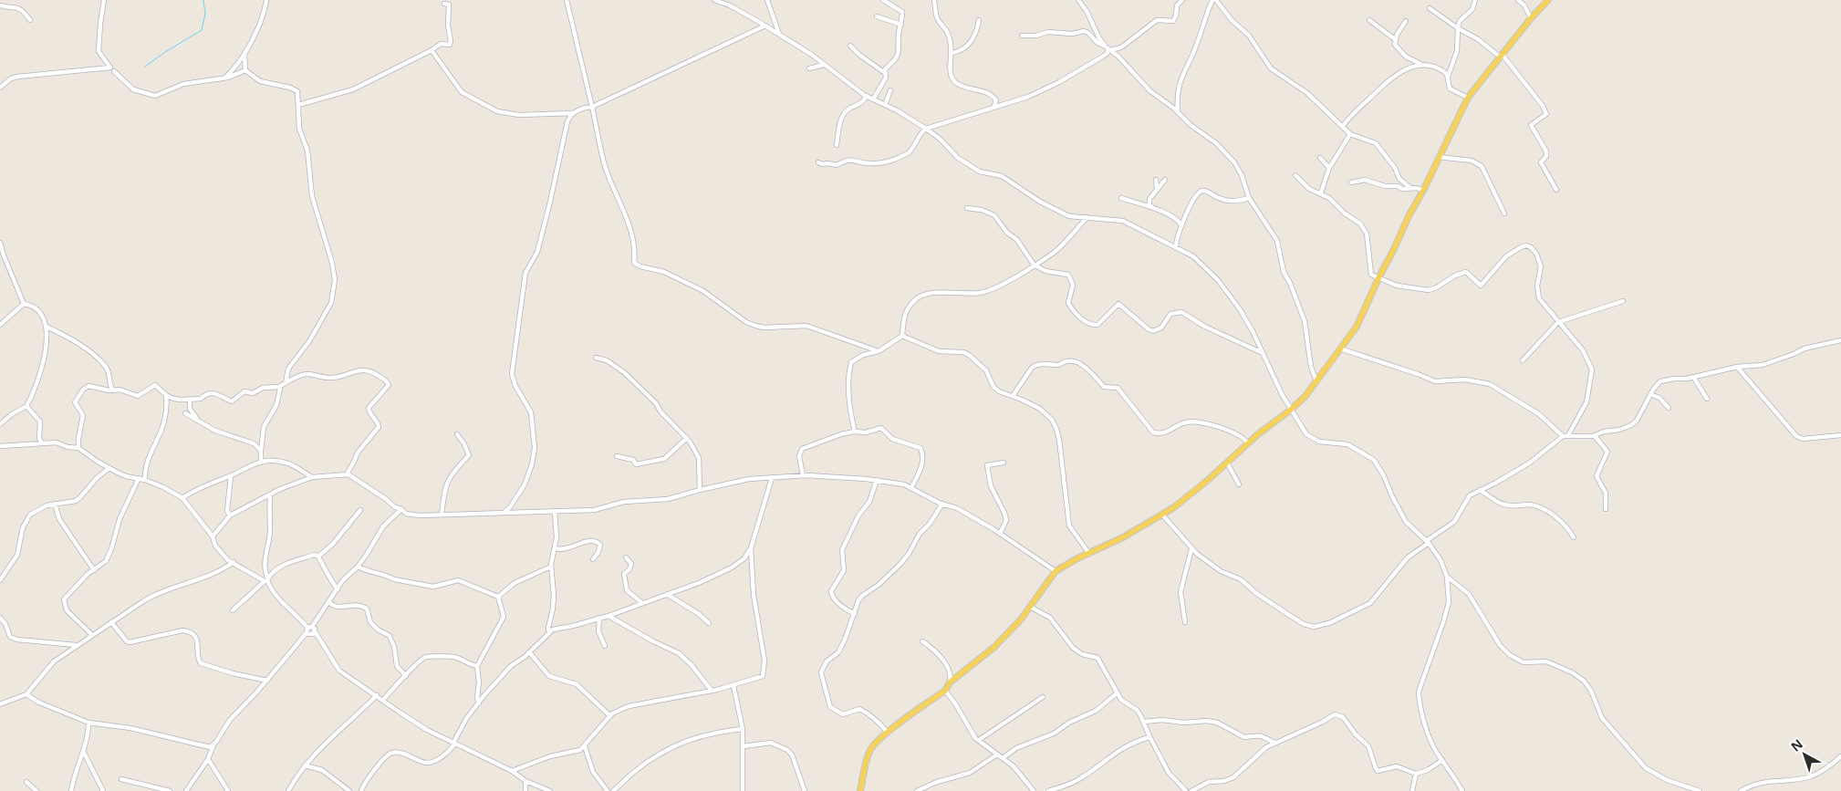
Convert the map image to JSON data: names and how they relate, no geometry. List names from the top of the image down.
{
  "north": "top left"
}
